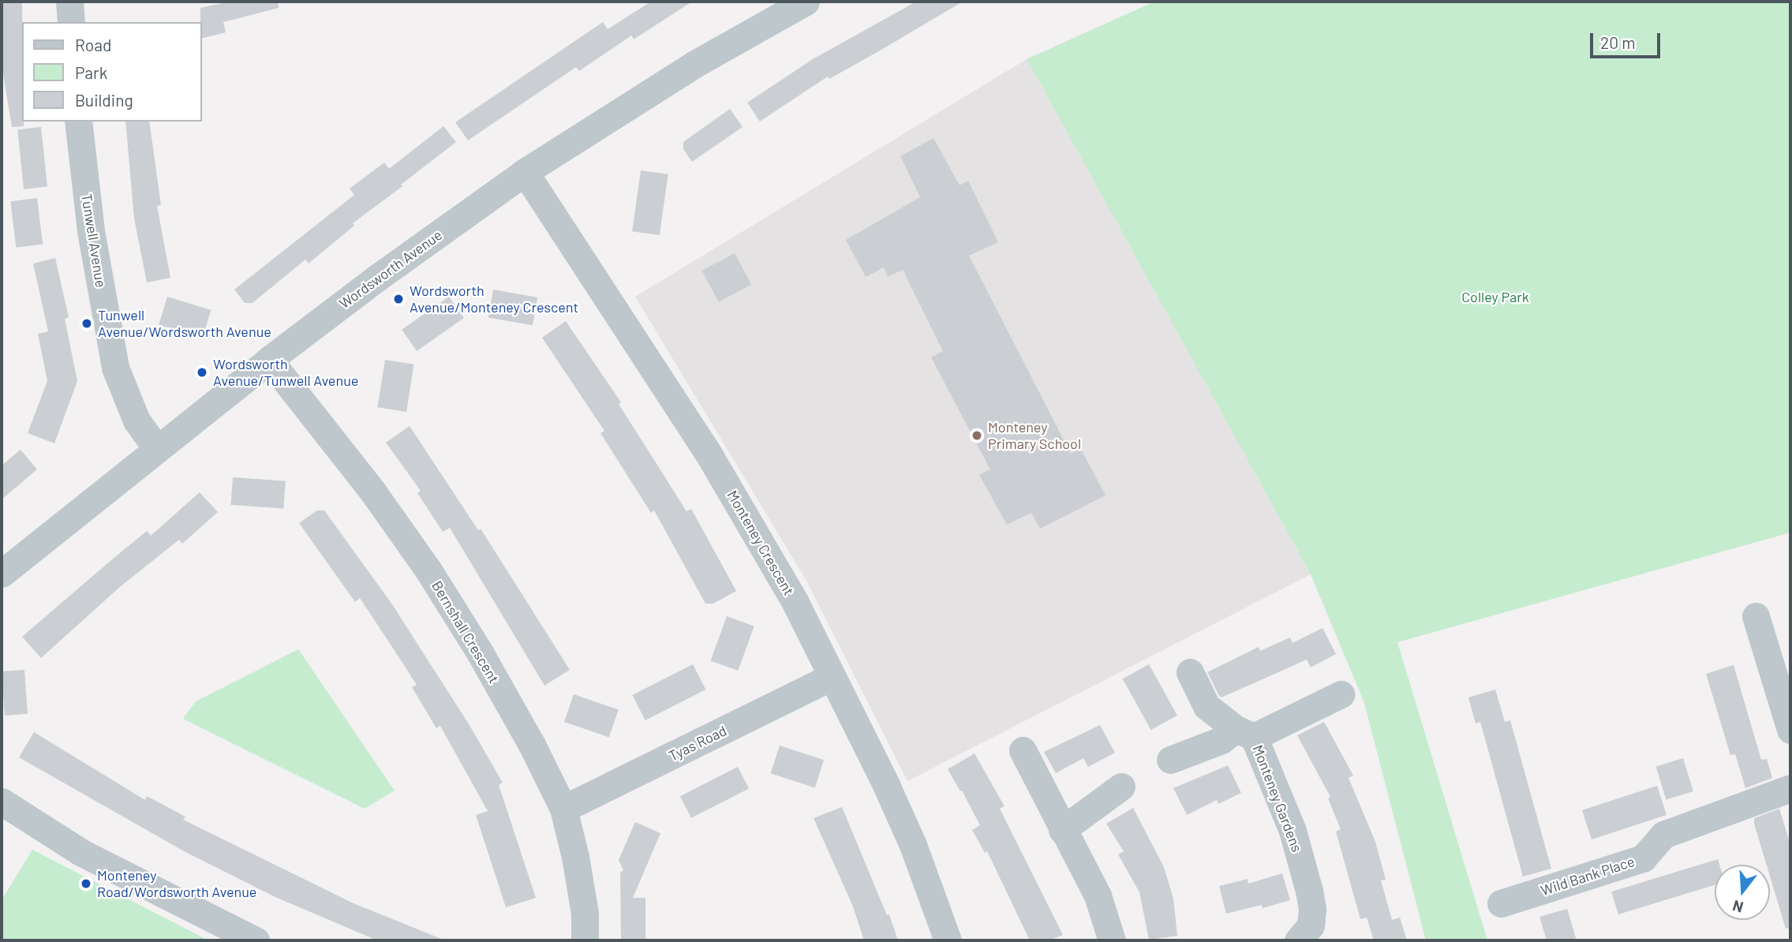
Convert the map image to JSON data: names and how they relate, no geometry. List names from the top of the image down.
{
  "streets": {
    "street": [
      "Tunwell Avenue",
      "Wordsworth Avenue",
      "Monteney Crescent",
      "Bernshall Crescent",
      "Tyas Road",
      "Monteney Gardens",
      "Wild Bank Place"
    ]
  },
  "crossings": [
    ["Tunwell Avenue", "Wordsworth Avenue"],
    ["Wordsworth Avenue", "Monteney Crescent"],
    ["Wordsworth Avenue", "Bernshall Crescent"],
    ["Monteney Crescent", "Tyas Road"],
    ["Bernshall Crescent", "Tyas Road"]
  ],
  "parks": ["Colley Park"],
  "places": [
    "Wordsworth Avenue/Monteney Crescent",
    "Tunwell Avenue/Wordsworth Avenue",
    "Wordsworth Avenue/Tunwell Avenue",
    "Monteney Primary School",
    "Monteney Road/Wordsworth Avenue"
  ],
  "legend": ["Road", "Park", "Building"],
  "scale_bar": "20 m",
  "north": "bottom"
}
